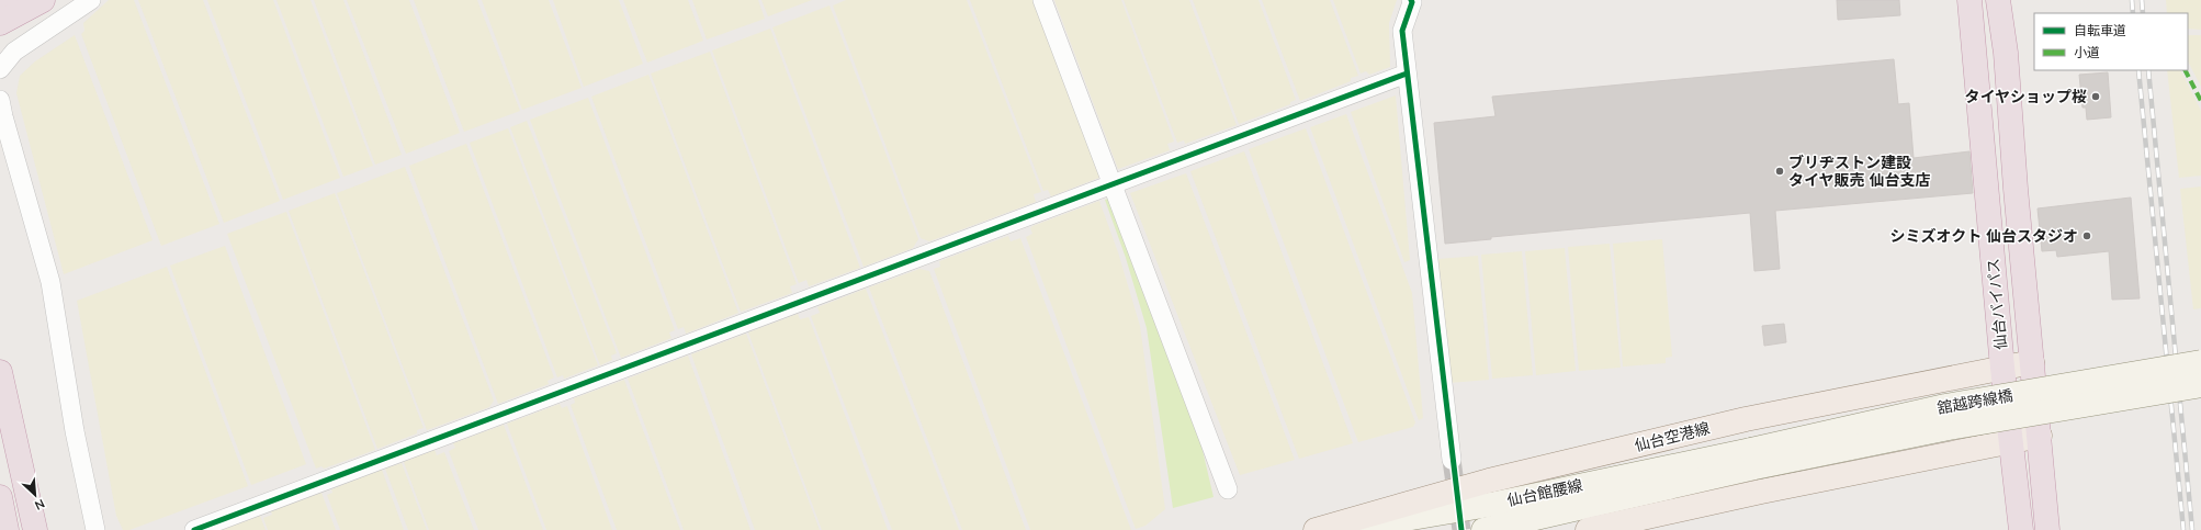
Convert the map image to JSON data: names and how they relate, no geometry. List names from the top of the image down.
{
  "streets": {
    "highway": ["仙台バイパス"],
    "main road": ["舘越跨線橋", "仙台空港線", "仙台館腰線"]
  },
  "crossings": [
    ["仙台バイパス", "仙台空港線"],
    ["舘越跨線橋", "仙台館腰線"]
  ],
  "places": ["タイヤショップ桜", "ブリヂストン建設 タイヤ販売 仙台支店", "シミズオクト 仙台スタジオ"],
  "legend": ["自転車道", "小道"],
  "north": "bottom right"
}
